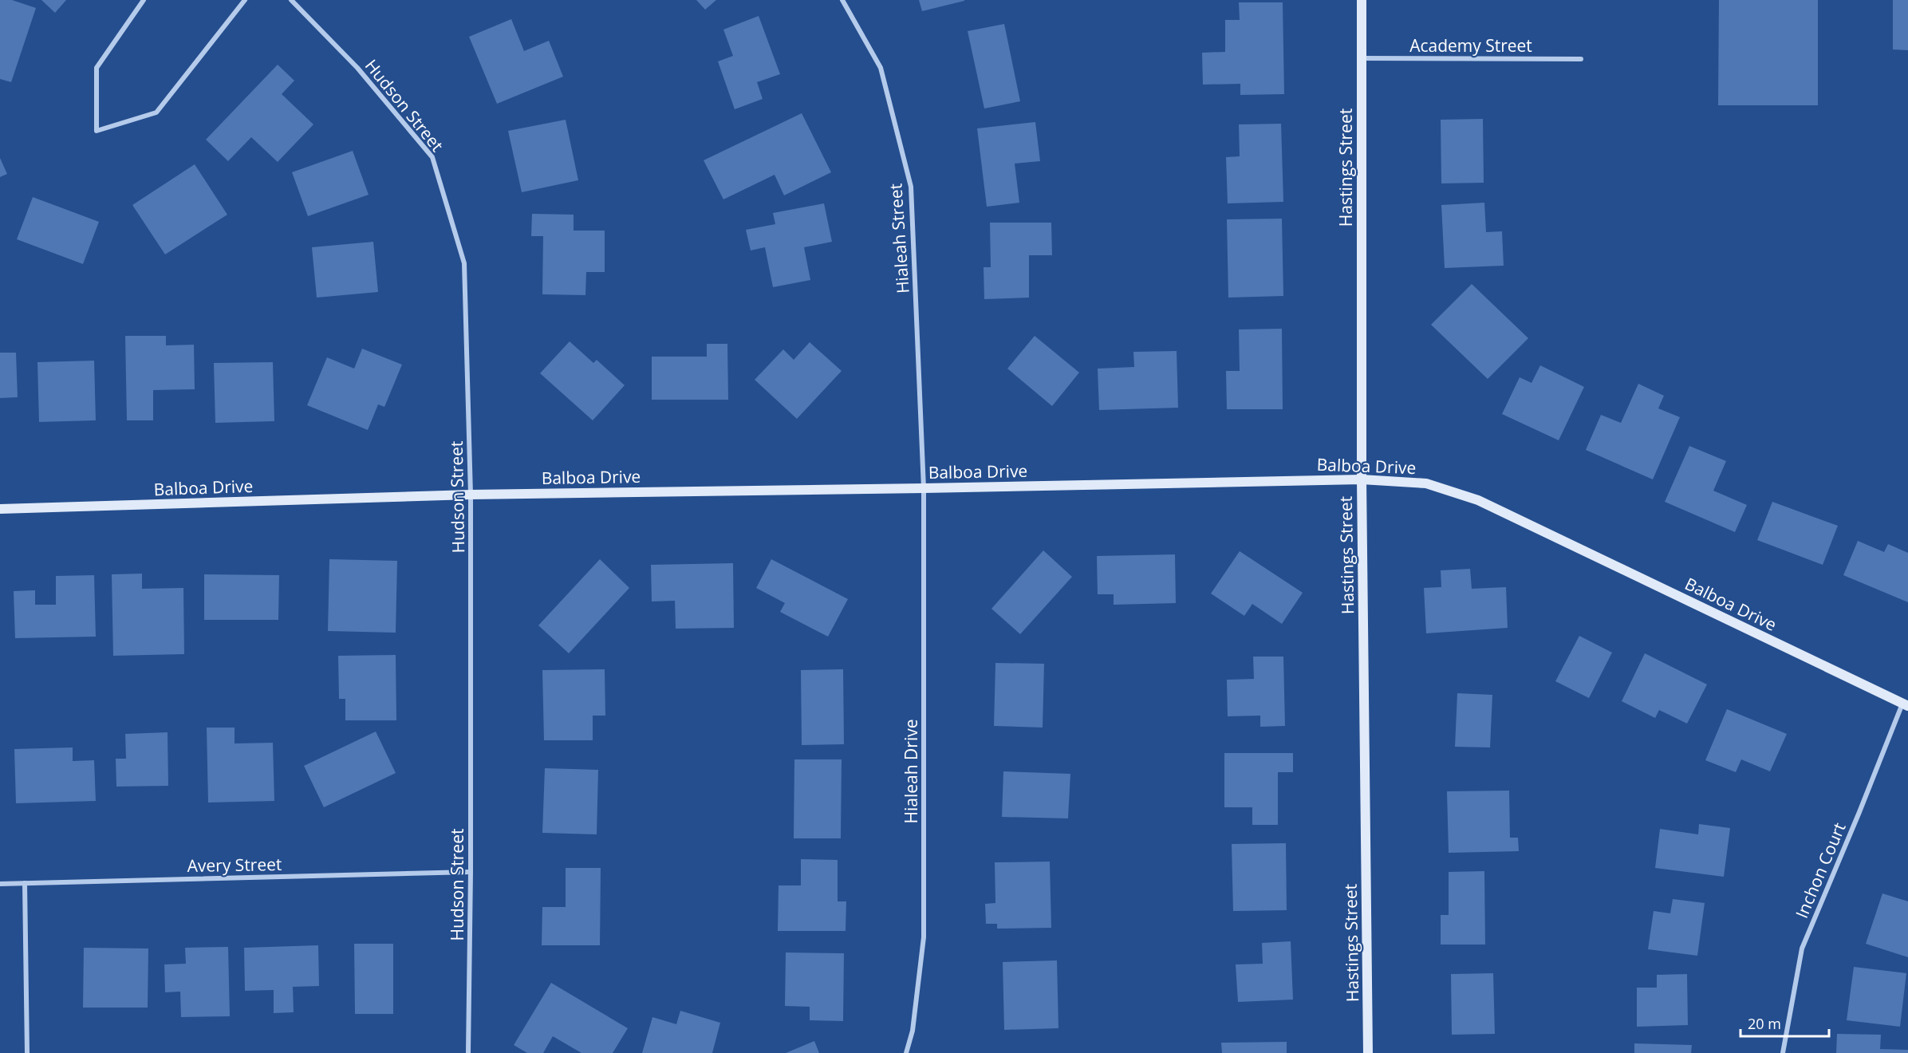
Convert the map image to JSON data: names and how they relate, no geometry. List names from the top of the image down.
{
  "streets": {
    "street": [
      "Academy Street",
      "Hudson Street",
      "Hastings Street",
      "Hialeah Street",
      "Balboa Drive",
      "Hialeah Drive",
      "Avery Street",
      "Inchon Court"
    ]
  },
  "crossings": [
    ["Academy Street", "Hastings Street"],
    ["Hudson Street", "Balboa Drive"],
    ["Hudson Street", "Avery Street"],
    ["Hastings Street", "Balboa Drive"],
    ["Hialeah Street", "Balboa Drive"],
    ["Hialeah Street", "Hialeah Drive"],
    ["Balboa Drive", "Hialeah Drive"],
    ["Balboa Drive", "Inchon Court"]
  ],
  "scale_bar": "20 m"
}
